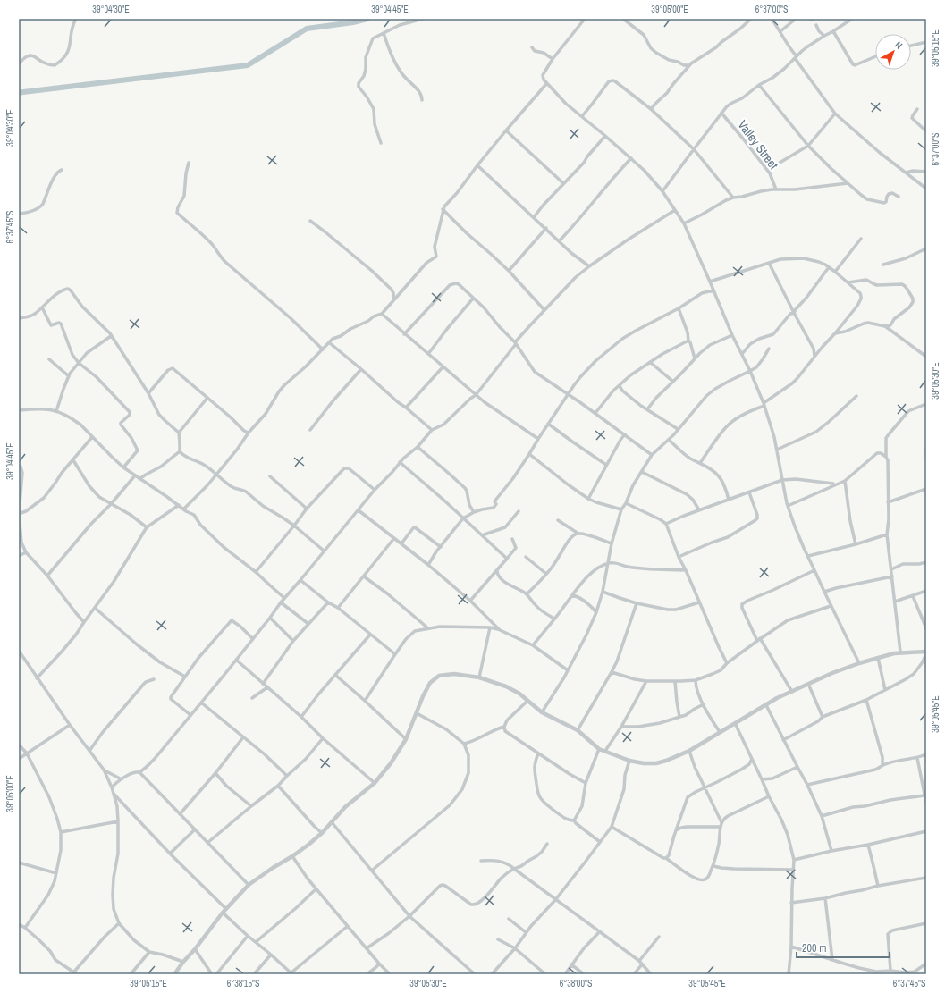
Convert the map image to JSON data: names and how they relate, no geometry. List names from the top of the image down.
{
  "streets": {
    "street": ["Valley Street"]
  },
  "scale_bar": "200 m",
  "north": "top right",
  "coordinates": [
    "39°04'30\"E",
    "39°04'45\"E",
    "39°05'00\"E",
    "6°37'00\"S",
    "39°05'15\"E",
    "6°37'45\"S",
    "39°05'30\"E",
    "39°05'45\"E",
    "6°38'15\"S",
    "6°38'00\"S"
  ]
}
